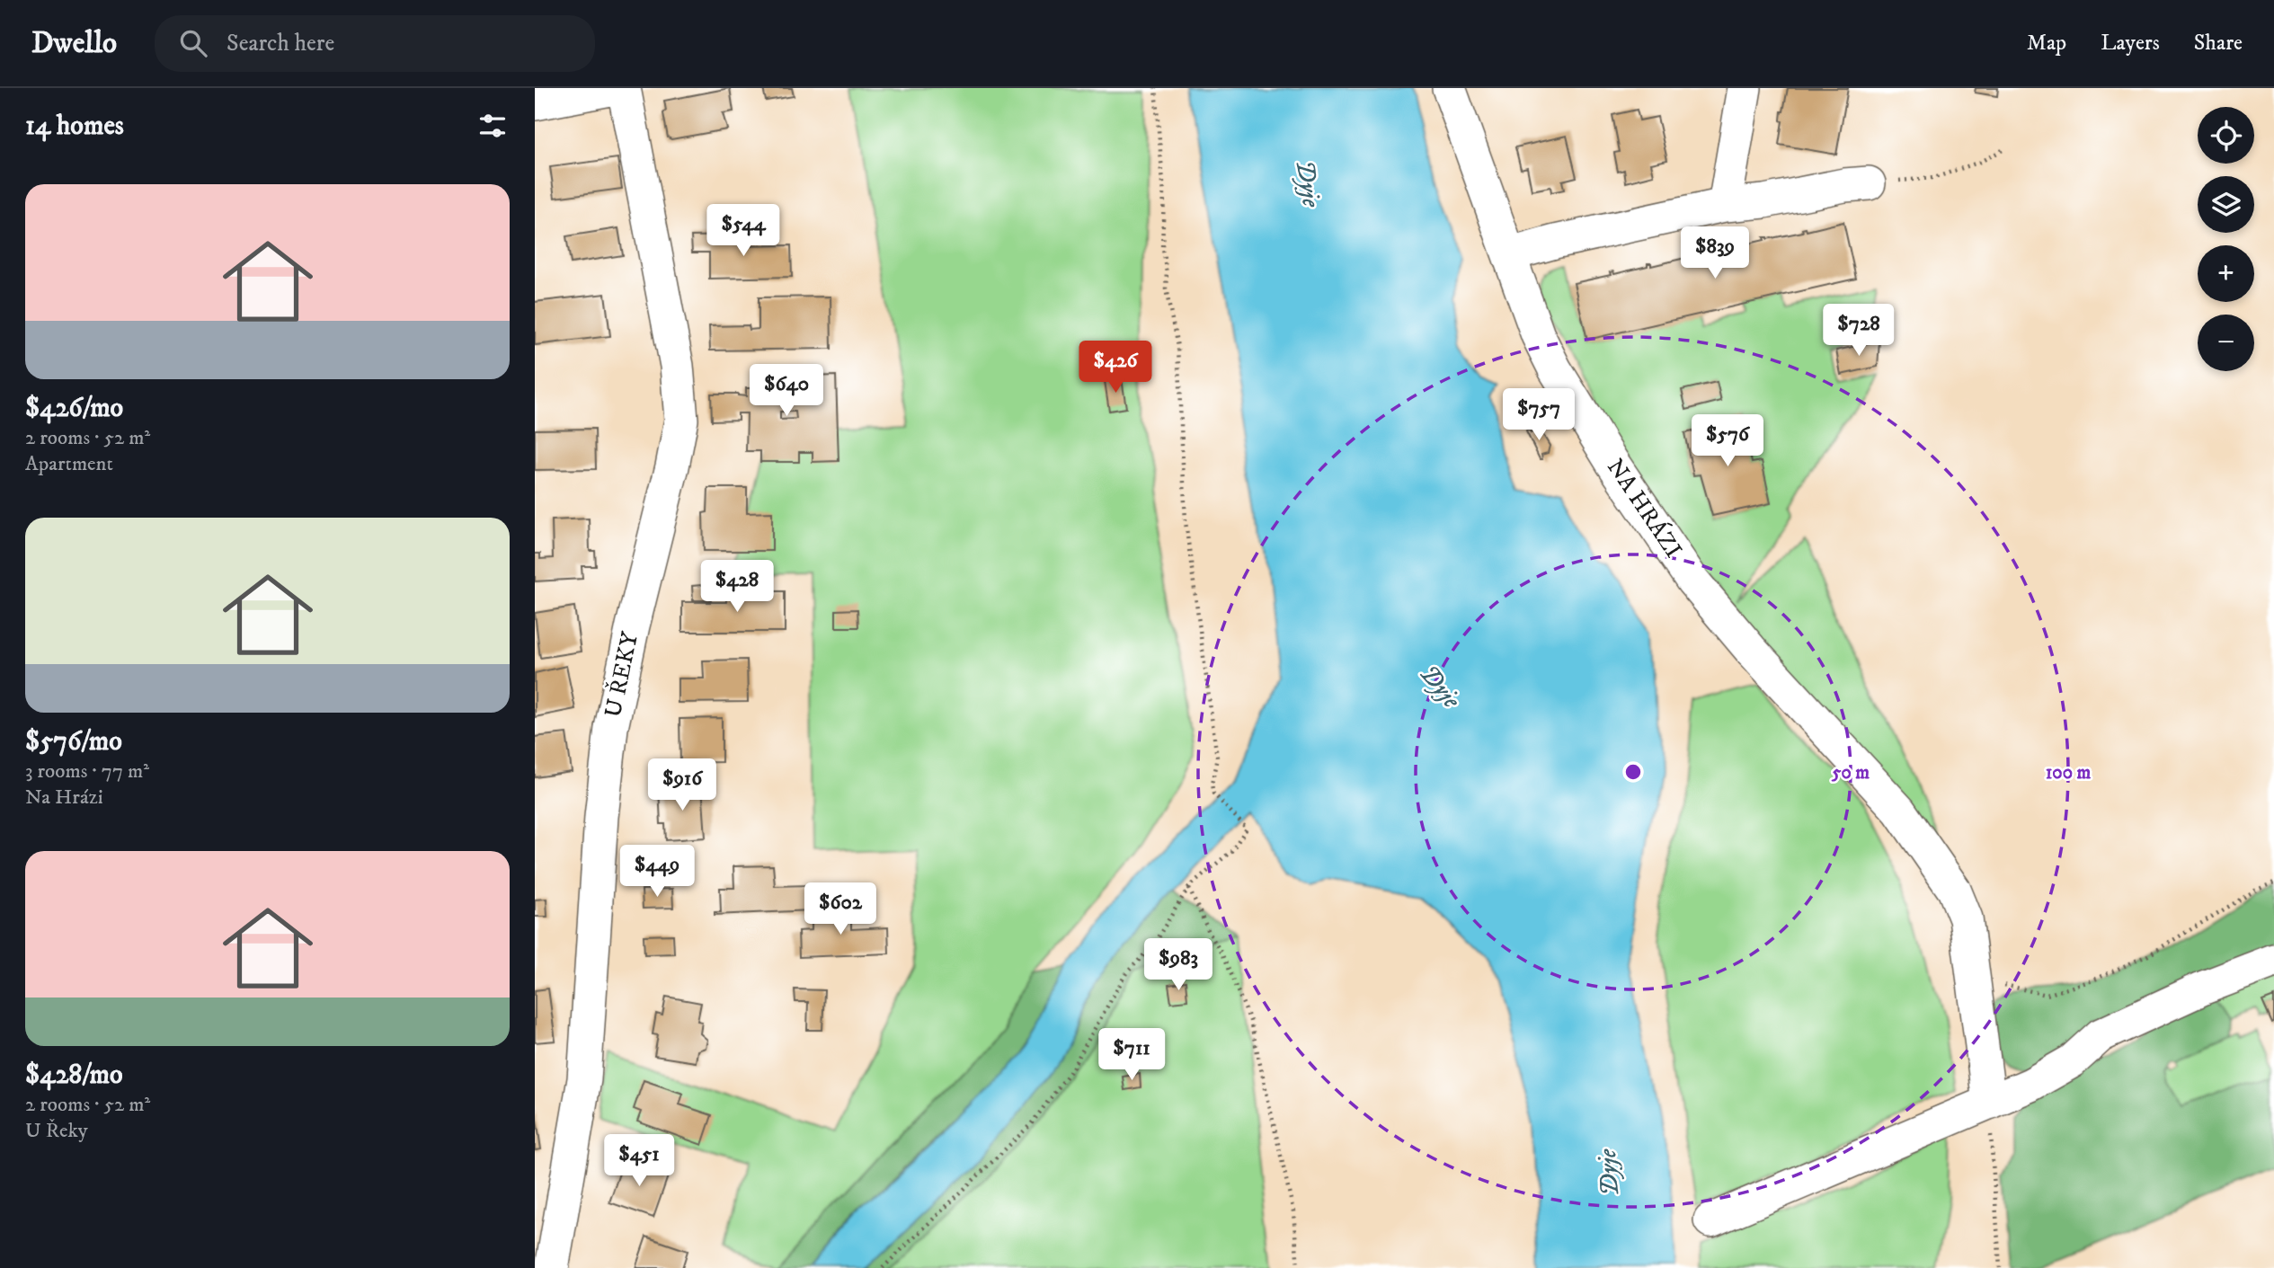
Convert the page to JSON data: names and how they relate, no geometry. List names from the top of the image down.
{
  "streets": {
    "street": ["NA HRÁZI", "U ŘEKY"]
  },
  "water": ["Dyje"],
  "page": {
    "header": "Dwello",
    "search": "Search here",
    "nav": ["Map", "Layers", "Share"],
    "heading": "14 homes",
    "map_buttons": ["+", "−"],
    "list": [
      {
        "name": "$426/mo",
        "note": "2 rooms · 52 m² · Apartment"
      },
      {
        "name": "$576/mo",
        "note": "3 rooms · 77 m² · Na Hrázi"
      },
      {
        "name": "$428/mo",
        "note": "2 rooms · 52 m² · U Řeky"
      }
    ],
    "price": [
      "$544",
      "$839",
      "$728",
      "$426",
      "$640",
      "$757",
      "$576",
      "$428",
      "$916",
      "$449",
      "$602",
      "$983",
      "$711",
      "$451"
    ]
  },
  "rings": ["50 m", "100 m"]
}
